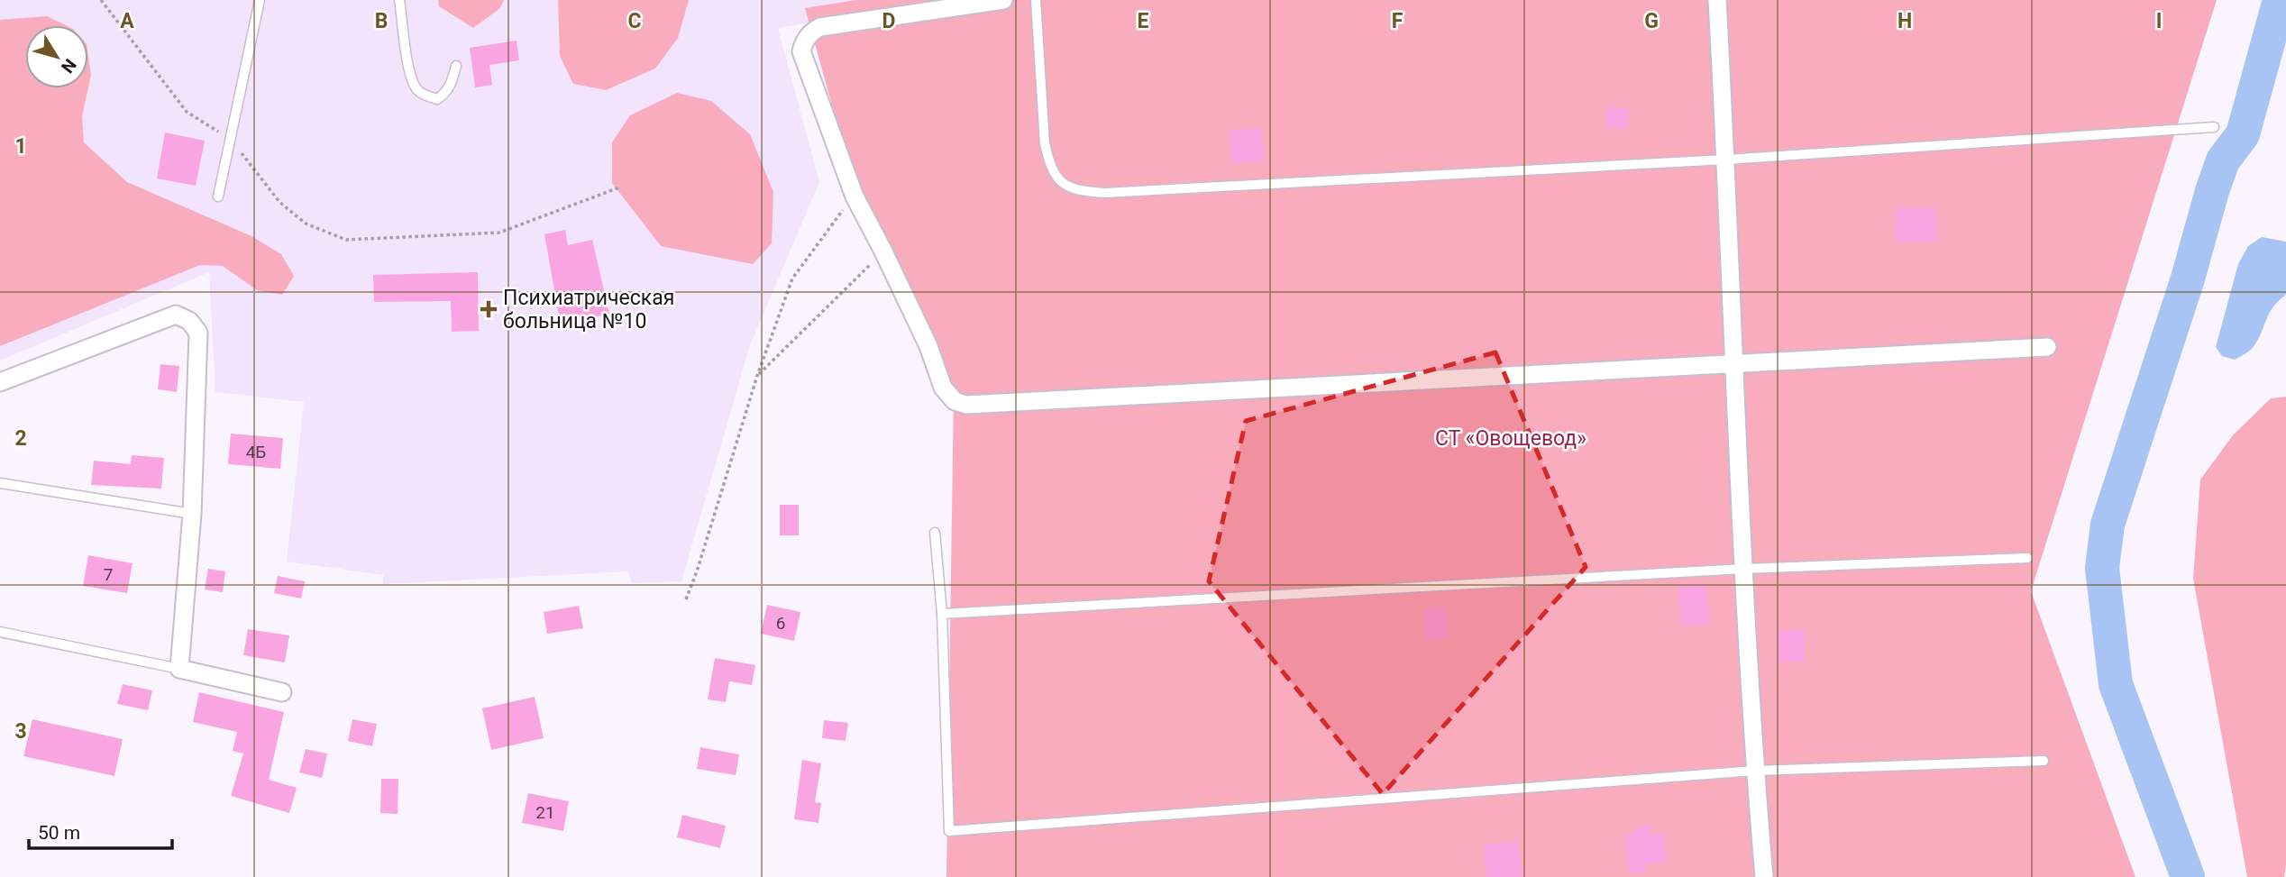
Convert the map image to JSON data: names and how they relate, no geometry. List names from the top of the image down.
{
  "parks": ["СТ «Овощевод»"],
  "places": {
    "health": ["Психиатрическая больница №10"]
  },
  "house_numbers": [
    "4Б",
    "7",
    "6",
    "21"
  ],
  "scale_bar": "50 m",
  "north": "bottom right",
  "grid": {
    "columns": [
      "A",
      "B",
      "C",
      "D",
      "E",
      "F",
      "G",
      "H",
      "I"
    ],
    "rows": ["1", "2", "3"]
  }
}
